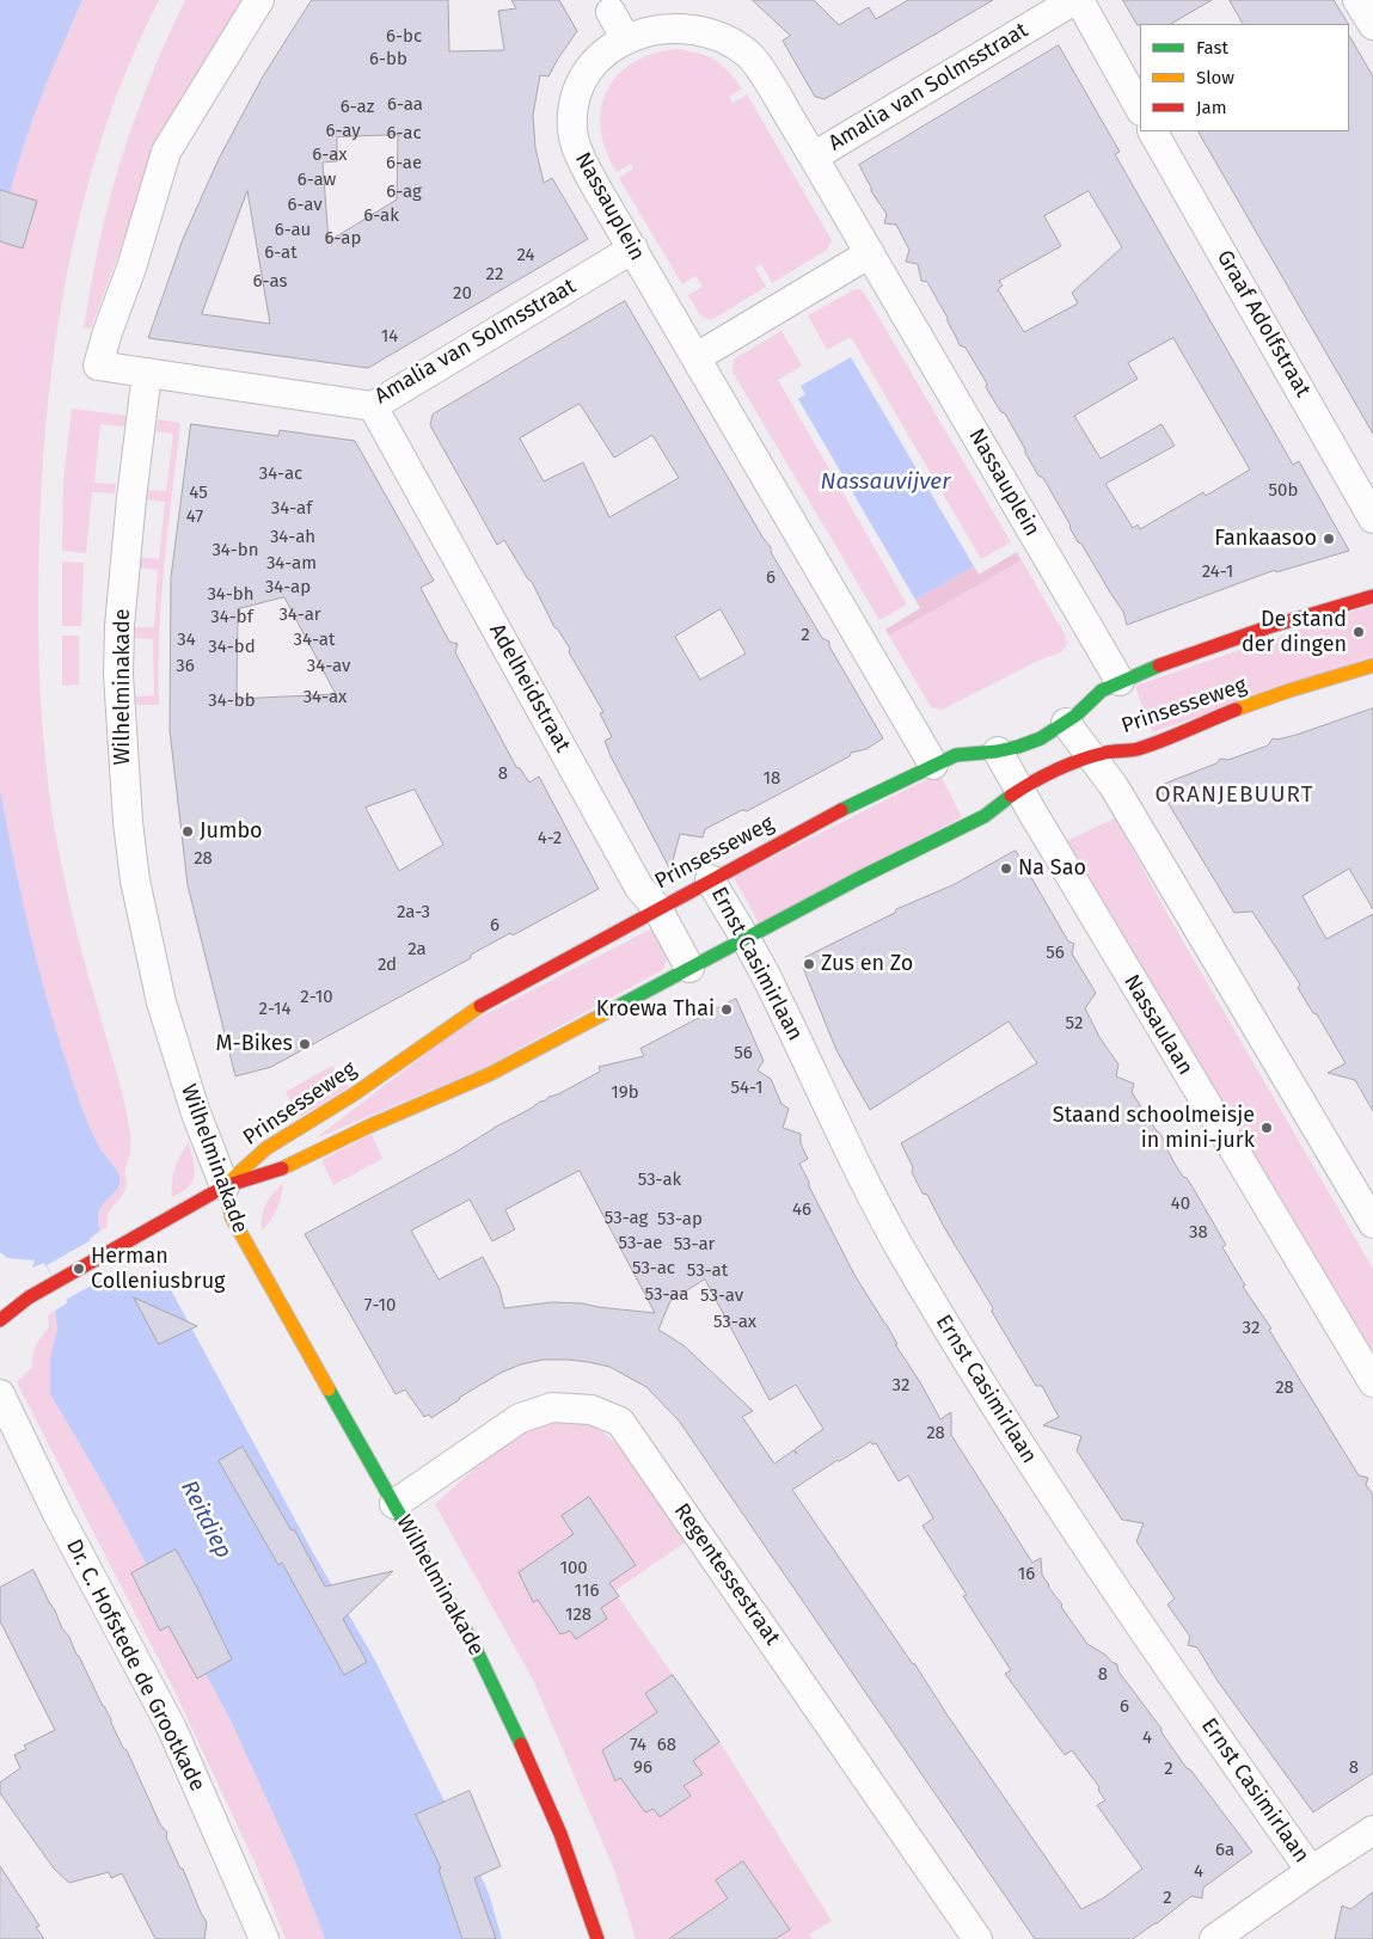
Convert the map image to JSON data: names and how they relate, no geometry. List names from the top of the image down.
{
  "streets": {
    "street": [
      "Amalia van Solmsstraat",
      "Nassauplein",
      "Graaf Adolfstraat",
      "Wilhelminakade",
      "Adelheidstraat",
      "Prinsesseweg",
      "Ernst Casimirlaan",
      "Nassaulaan",
      "Regentessestraat",
      "Dr. C. Hofstede de Grootkade"
    ]
  },
  "crossings": [
    ["Amalia van Solmsstraat", "Nassauplein"],
    ["Amalia van Solmsstraat", "Wilhelminakade"],
    ["Amalia van Solmsstraat", "Adelheidstraat"],
    ["Nassauplein", "Prinsesseweg"],
    ["Wilhelminakade", "Prinsesseweg"],
    ["Wilhelminakade", "Regentessestraat"],
    ["Adelheidstraat", "Prinsesseweg"],
    ["Prinsesseweg", "Ernst Casimirlaan"],
    ["Prinsesseweg", "Nassaulaan"]
  ],
  "districts": ["ORANJEBUURT"],
  "water": ["Nassauvijver", "Reitdiep"],
  "places": [
    "Fankaasoo",
    "De stand der dingen",
    "Jumbo",
    "Na Sao",
    "Zus en Zo",
    "Kroewa Thai",
    "M-Bikes",
    "Staand schoolmeisje in mini-jurk",
    "Herman Colleniusbrug"
  ],
  "house_numbers": [
    "6-bc",
    "6-bb",
    "6-aa",
    "6-az",
    "6-ay",
    "6-ac",
    "6-ax",
    "6-ae",
    "6-aw",
    "6-ag",
    "6-av",
    "6-ak",
    "6-au",
    "6-ap",
    "6-at",
    "24",
    "22",
    "6-as",
    "20",
    "14",
    "34-ac",
    "50b",
    "45",
    "34-af",
    "47",
    "34-ah",
    "34-bn",
    "34-am",
    "24-1",
    "6",
    "34-ap",
    "34-bh",
    "34-ar",
    "34-bf",
    "2",
    "34",
    "34-at",
    "34-bd",
    "36",
    "34-av",
    "34-ax",
    "34-bb",
    "8",
    "18",
    "4-2",
    "28",
    "2a-3",
    "6",
    "2a",
    "56",
    "2d",
    "2-10",
    "2-14",
    "52",
    "56",
    "54-1",
    "19b",
    "53-ak",
    "40",
    "46",
    "53-ag",
    "53-ap",
    "38",
    "53-ae",
    "53-ar",
    "53-ac",
    "53-at",
    "53-aa",
    "53-av",
    "7-10",
    "53-ax",
    "32",
    "32",
    "28",
    "28",
    "100",
    "16",
    "116",
    "128",
    "8",
    "6",
    "4",
    "74",
    "68",
    "96",
    "8",
    "2",
    "6a",
    "4",
    "2"
  ],
  "legend": ["Fast", "Slow", "Jam"]
}
